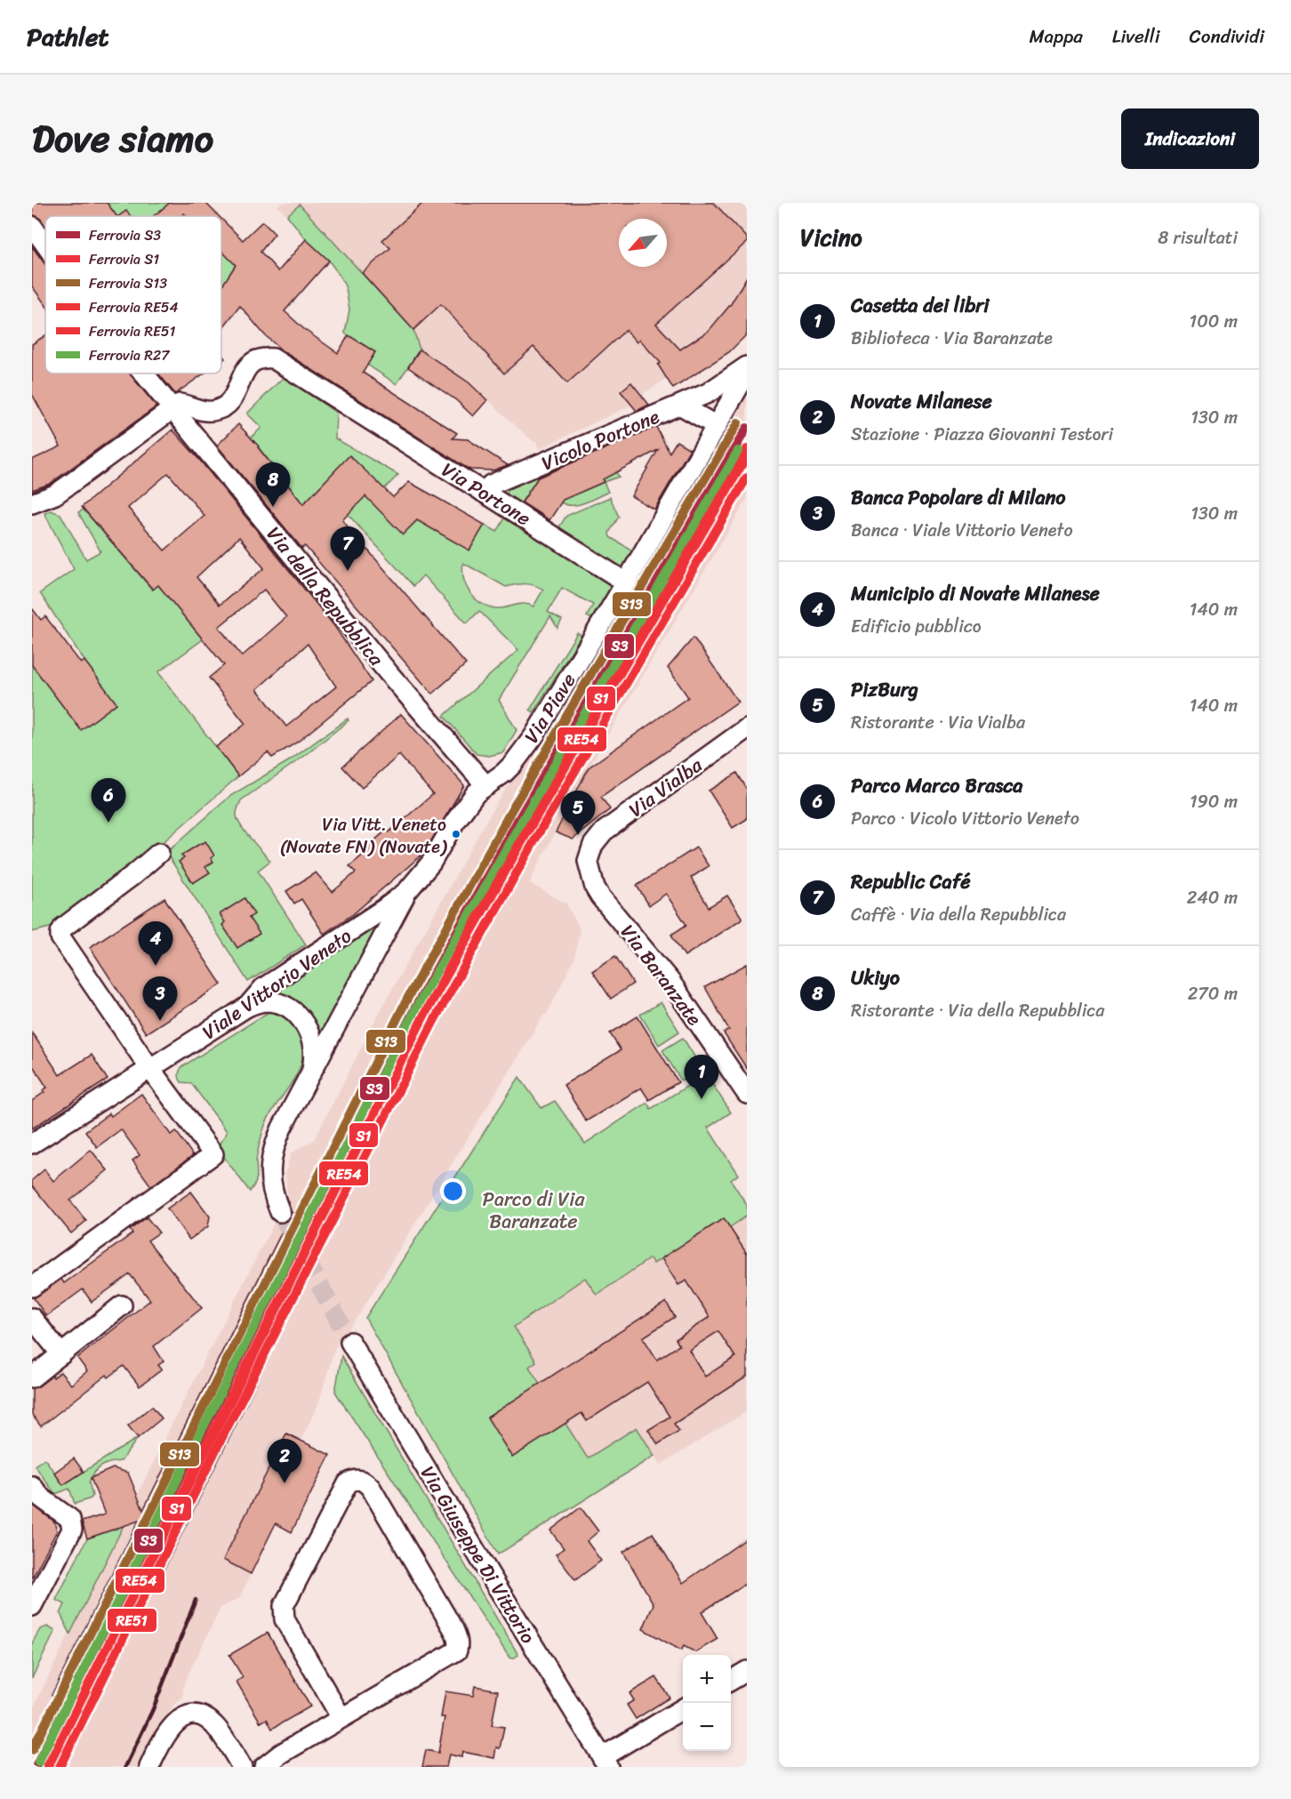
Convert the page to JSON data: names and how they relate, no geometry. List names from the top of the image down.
{
  "streets": {
    "street": [
      "Vicolo Portone",
      "Via Portone",
      "Via della Repubblica",
      "Via Piave",
      "Via Vialba",
      "Via Baranzate",
      "Viale Vittorio Veneto",
      "Via Giuseppe Di Vittorio"
    ]
  },
  "crossings": [
    ["Vicolo Portone", "Via Portone"],
    ["Vicolo Portone", "Via Piave"],
    ["Via Portone", "Via della Repubblica"],
    ["Via Portone", "Via Piave"],
    ["Via della Repubblica", "Via Piave"],
    ["Via della Repubblica", "Viale Vittorio Veneto"],
    ["Via Piave", "Viale Vittorio Veneto"],
    ["Via Vialba", "Via Baranzate"]
  ],
  "parks": ["Parco di Via Baranzate"],
  "places": ["Via Vitt. Veneto (Novate FN) (Novate)"],
  "lines": [
    "rail line S13",
    "rail line S3",
    "rail line S1",
    "rail line R27",
    "rail line RE54",
    "rail line RE51"
  ],
  "legend": [
    "Ferrovia S3",
    "Ferrovia S1",
    "Ferrovia S13",
    "Ferrovia RE54",
    "Ferrovia RE51",
    "Ferrovia R27"
  ],
  "north": "bottom left",
  "page": {
    "header": "Pathlet",
    "nav": ["Mappa", "Livelli", "Condividi"],
    "title": "Dove siamo",
    "buttons": "Indicazioni",
    "heading": ["Vicino", "8 risultati"],
    "list": [
      {
        "mark": "1",
        "name": "Casetta dei libri",
        "note": "Biblioteca · Via Baranzate",
        "value": "100 m"
      },
      {
        "mark": "2",
        "name": "Novate Milanese",
        "note": "Stazione · Piazza Giovanni Testori",
        "value": "130 m"
      },
      {
        "mark": "3",
        "name": "Banca Popolare di Milano",
        "note": "Banca · Viale Vittorio Veneto",
        "value": "130 m"
      },
      {
        "mark": "4",
        "name": "Municipio di Novate Milanese",
        "note": "Edificio pubblico",
        "value": "140 m"
      },
      {
        "mark": "5",
        "name": "PizBurg",
        "note": "Ristorante · Via Vialba",
        "value": "140 m"
      },
      {
        "mark": "6",
        "name": "Parco Marco Brasca",
        "note": "Parco · Vicolo Vittorio Veneto",
        "value": "190 m"
      },
      {
        "mark": "7",
        "name": "Republic Café",
        "note": "Caffè · Via della Repubblica",
        "value": "240 m"
      },
      {
        "mark": "8",
        "name": "Ukiyo",
        "note": "Ristorante · Via della Repubblica",
        "value": "270 m"
      }
    ],
    "pins": [
      "8",
      "7",
      "6",
      "5",
      "4",
      "3",
      "1",
      "2"
    ],
    "map_buttons": ["+", "−"]
  }
}
